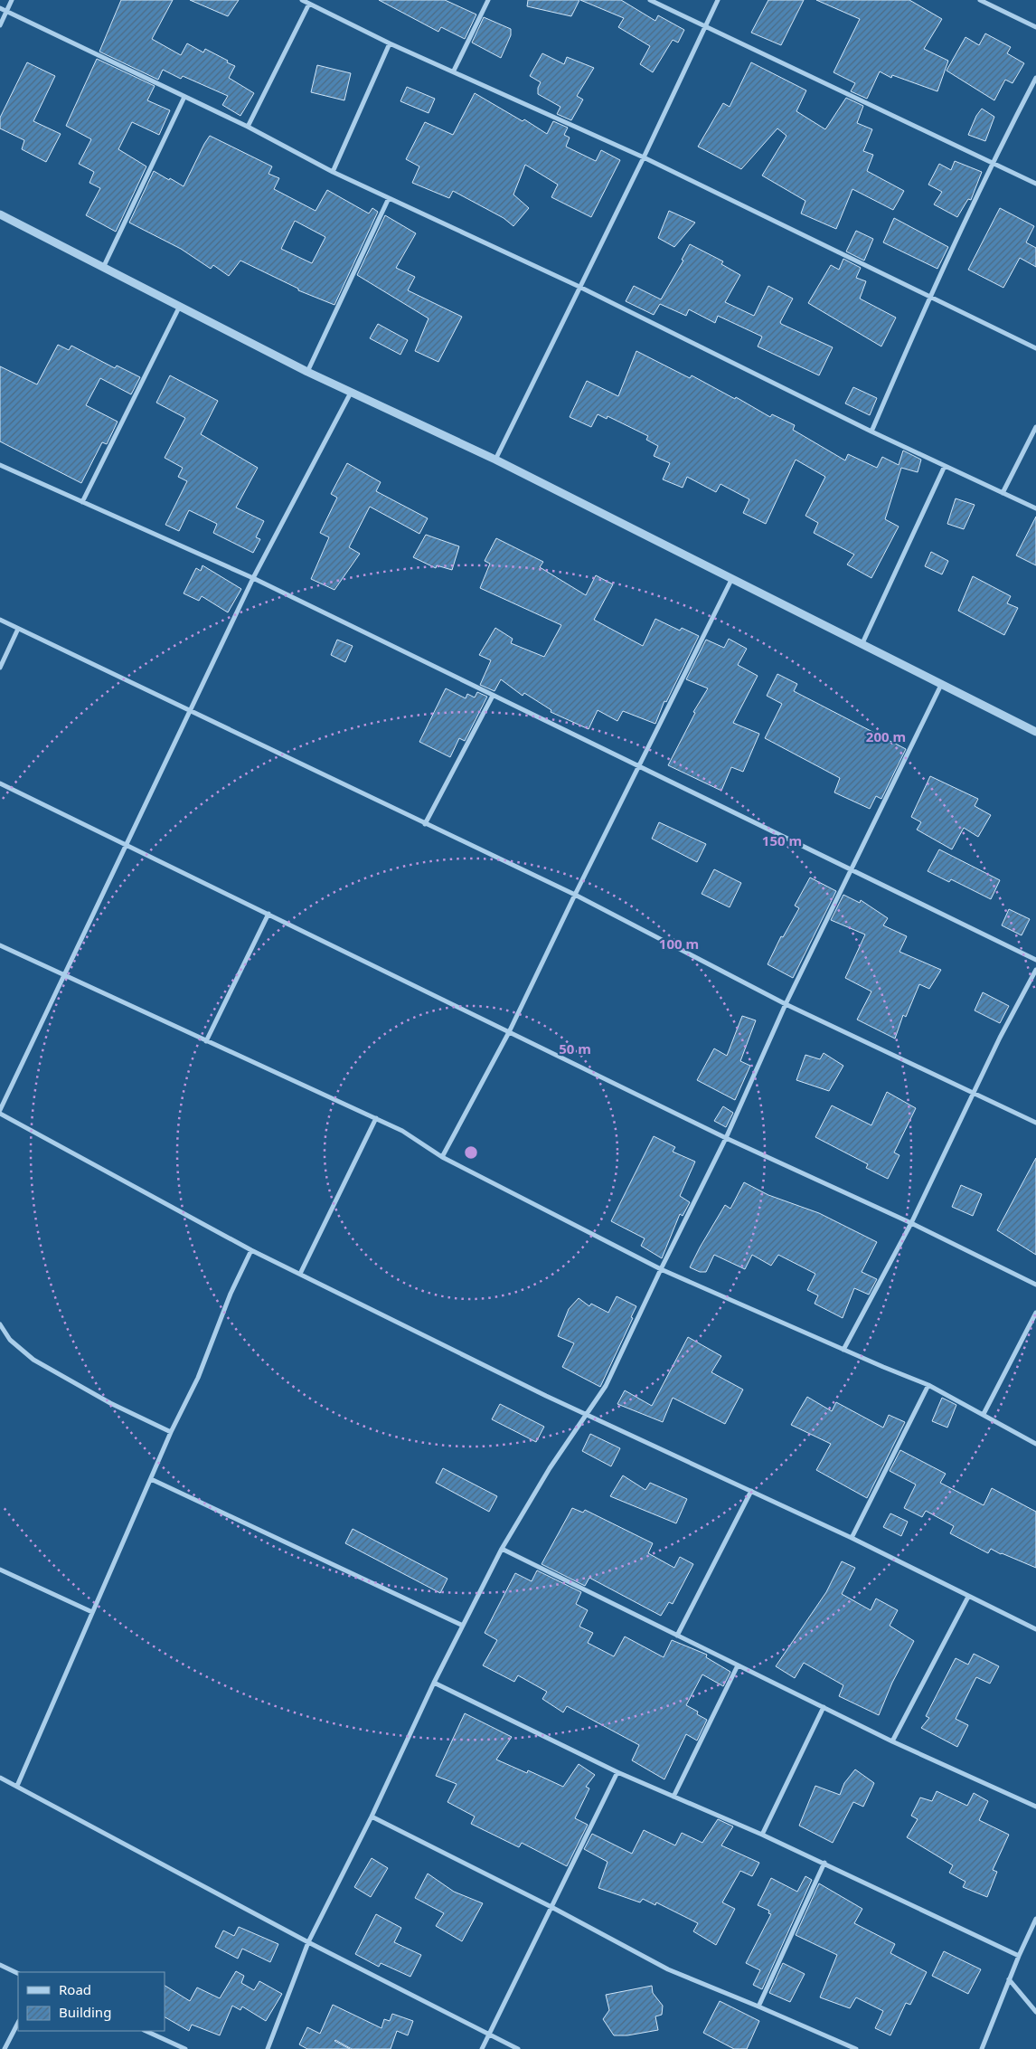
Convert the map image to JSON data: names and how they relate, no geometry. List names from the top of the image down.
{
  "legend": ["Road", "Building"],
  "rings": [
    "200 m",
    "150 m",
    "100 m",
    "50 m"
  ]
}
